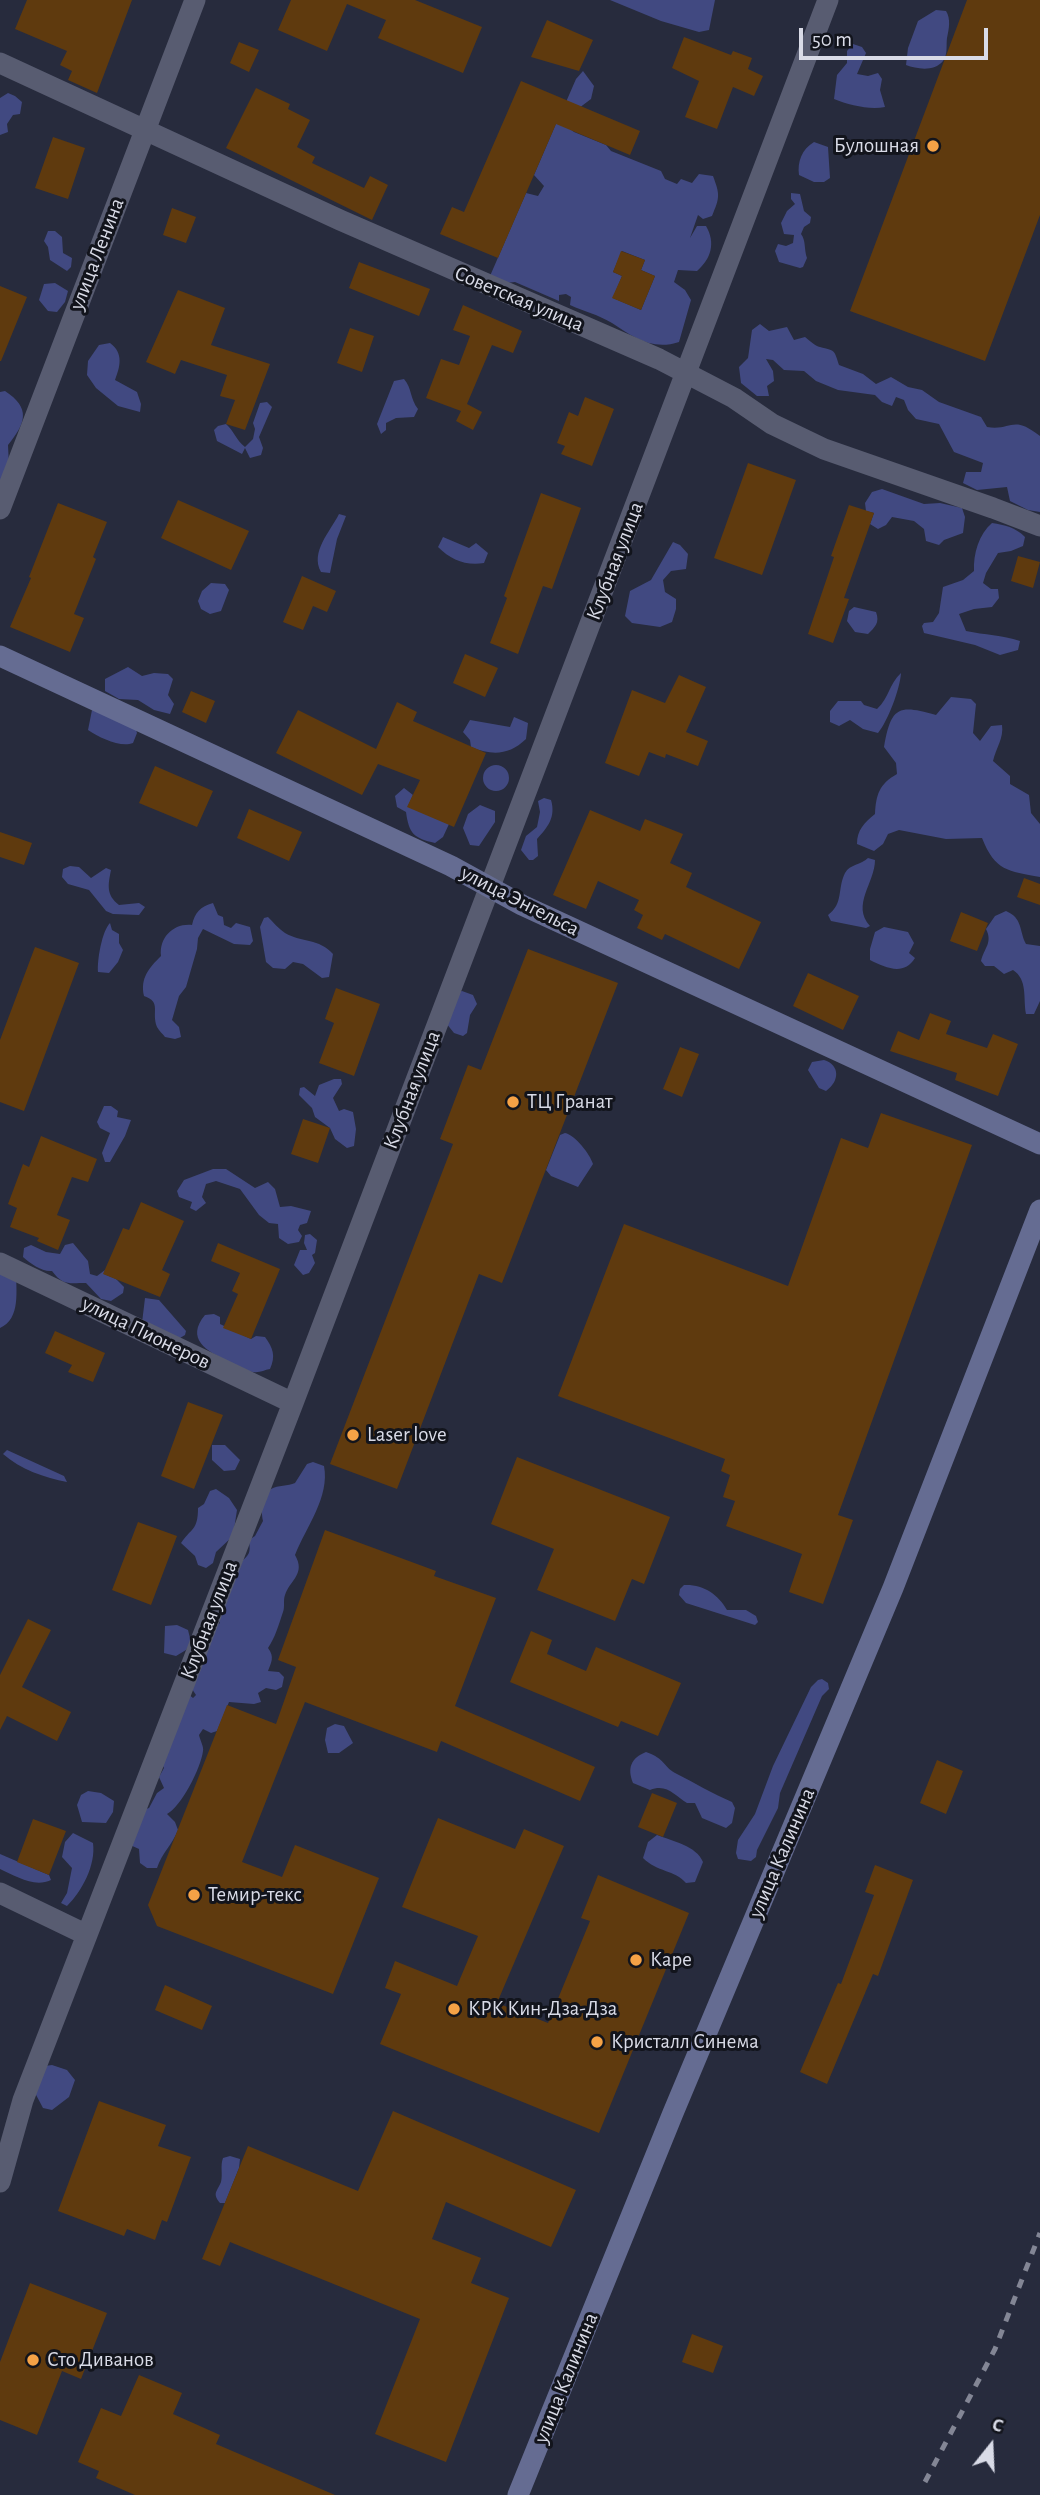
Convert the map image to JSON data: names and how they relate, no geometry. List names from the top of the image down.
{
  "streets": {
    "street": [
      "улица Ленина",
      "Советская улица",
      "Клубная улица",
      "улица Энгельса",
      "улица Пионеров",
      "улица Калинина"
    ]
  },
  "crossings": [
    ["улица Ленина", "Советская улица"],
    ["Советская улица", "Клубная улица"],
    ["Клубная улица", "улица Энгельса"],
    ["Клубная улица", "улица Пионеров"]
  ],
  "places": [
    "Булошная",
    "ТЦ Гранат",
    "Laser love",
    "Темир-текс",
    "Каре",
    "КРК Кин-Дза-Дза",
    "Кристалл Синема",
    "Сто Диванов"
  ],
  "scale_bar": "50 m",
  "north": "top"
}
